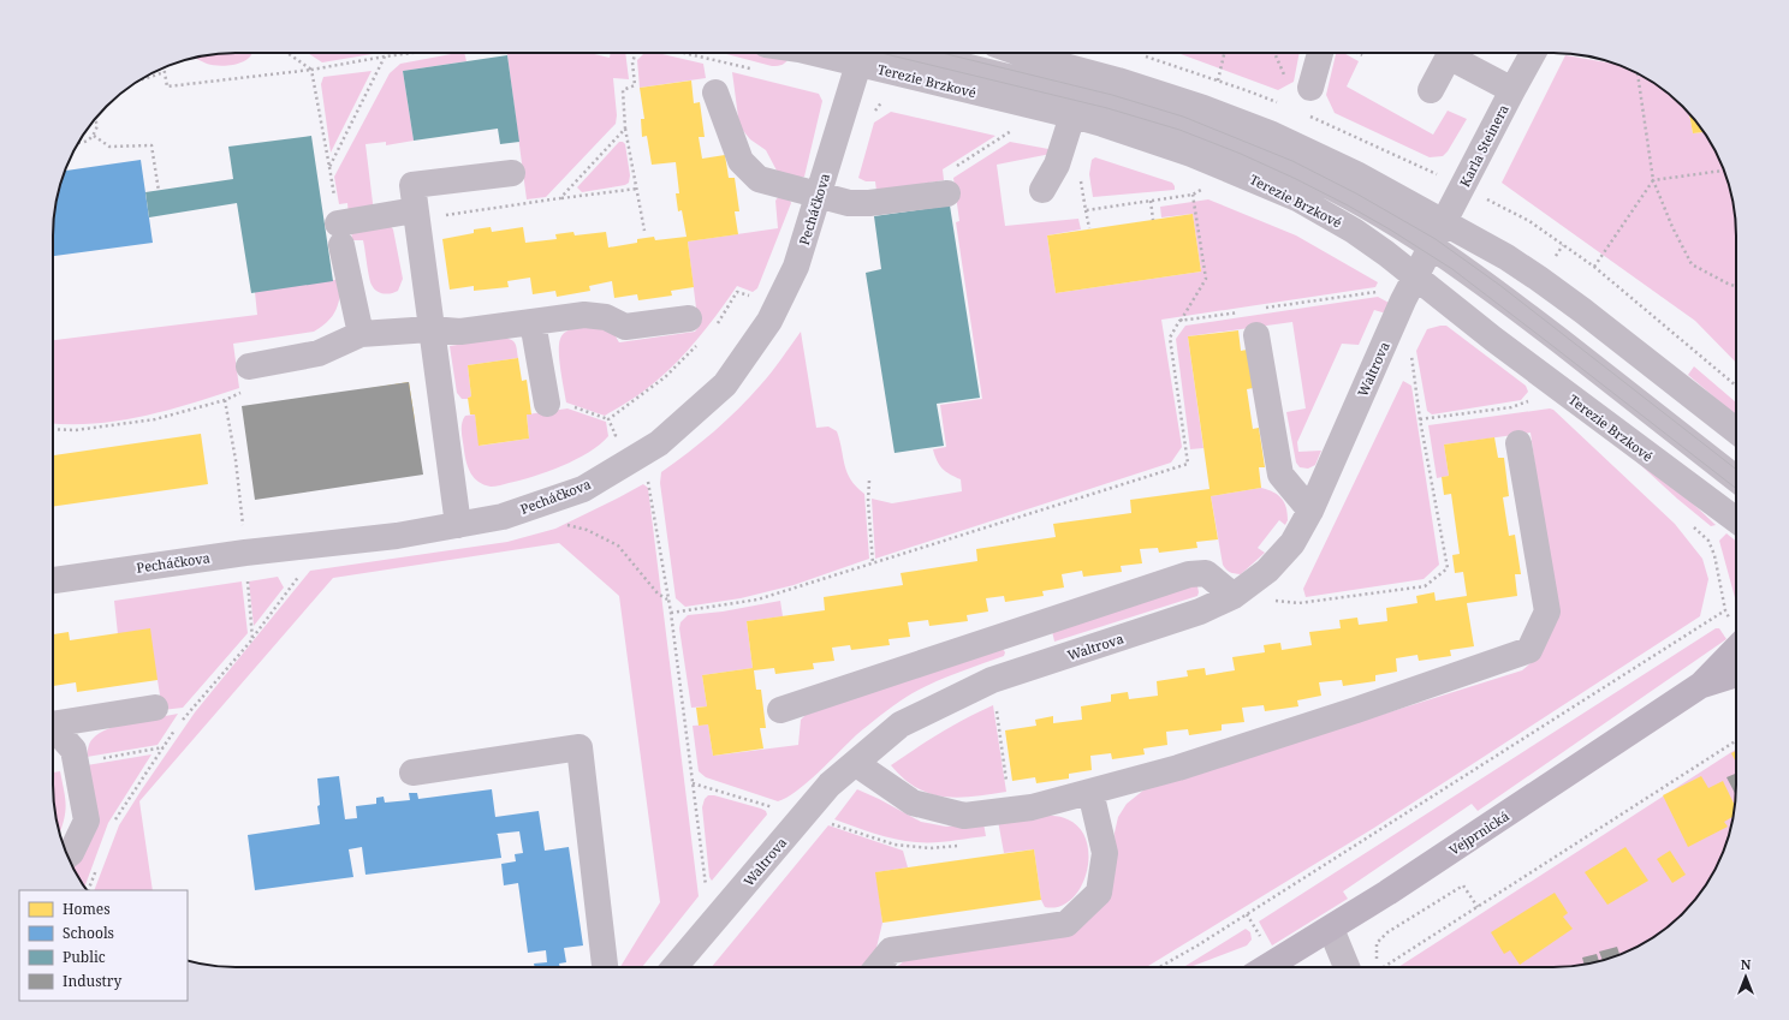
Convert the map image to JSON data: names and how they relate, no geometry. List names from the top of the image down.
{
  "streets": {
    "main road": ["Vejprnická"],
    "street": [
      "Terezie Brzkové",
      "Karla Steinera",
      "Pecháčkova",
      "Waltrova"
    ]
  },
  "crossings": [
    ["Terezie Brzkové", "Karla Steinera"],
    ["Terezie Brzkové", "Pecháčkova"],
    ["Terezie Brzkové", "Waltrova"],
    ["Karla Steinera", "Waltrova"]
  ],
  "legend": [
    "Homes",
    "Schools",
    "Public",
    "Industry"
  ],
  "north": "top"
}
